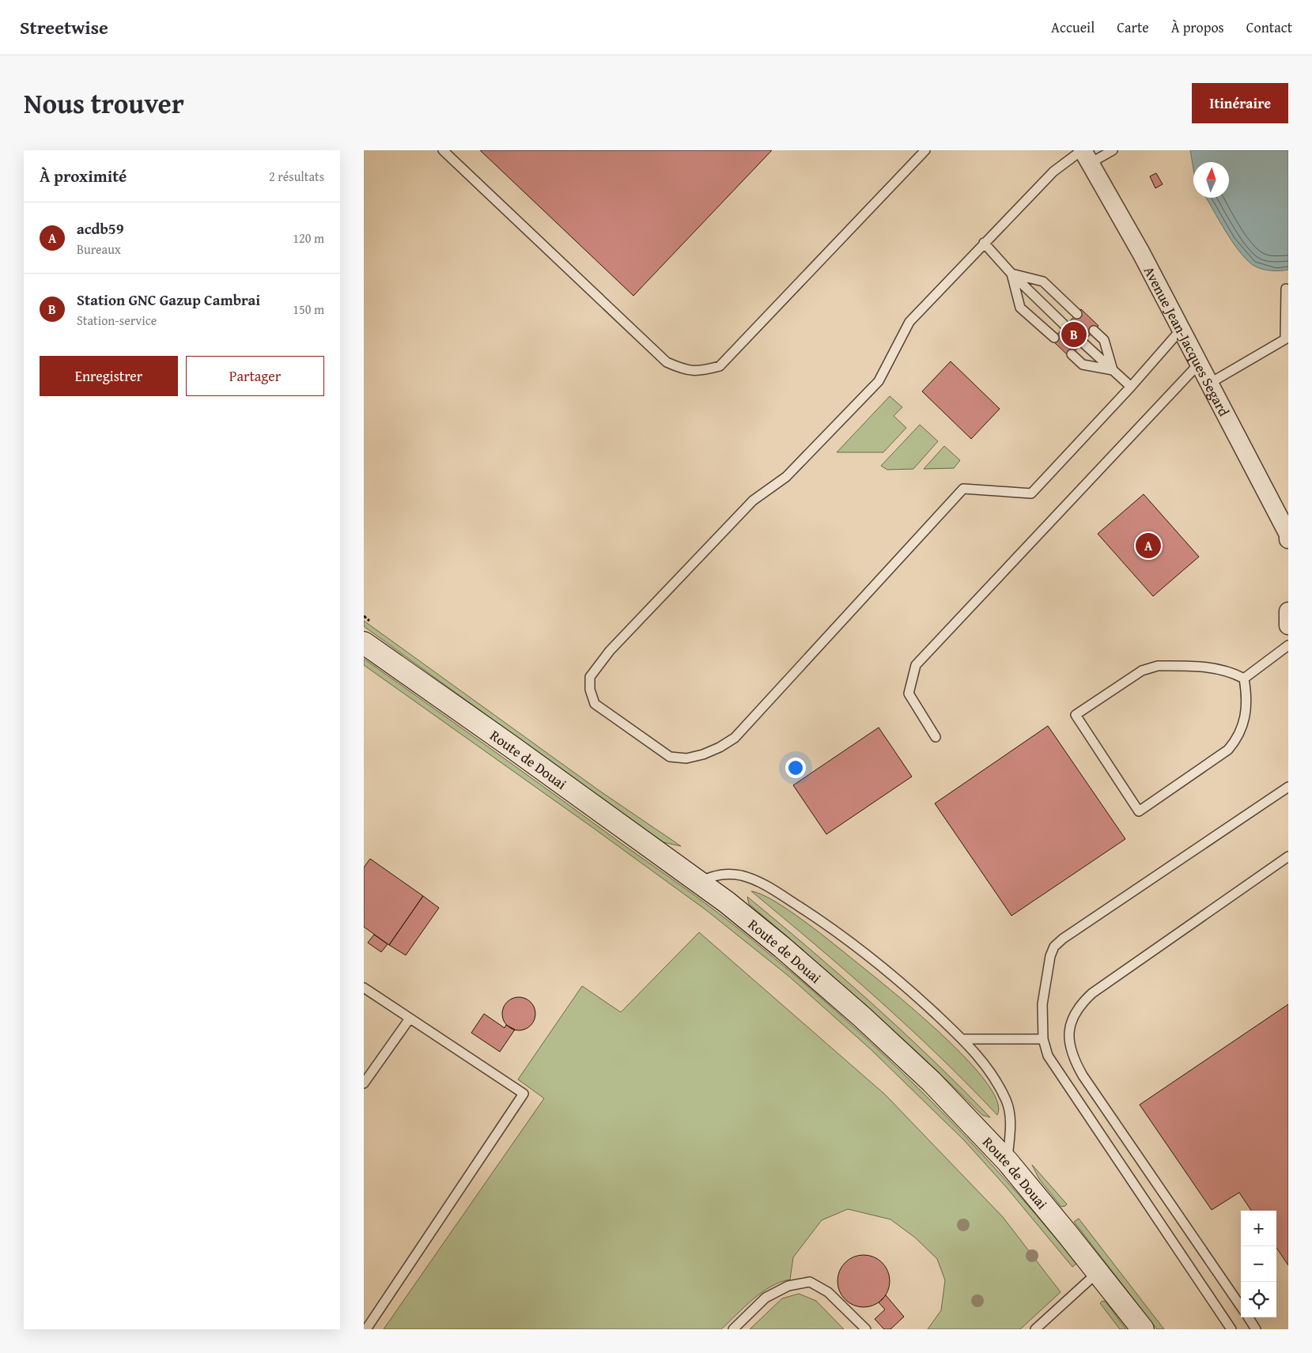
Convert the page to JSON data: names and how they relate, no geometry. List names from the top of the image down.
{
  "streets": {
    "main road": ["Route de Douai"],
    "street": ["Avenue Jean-Jacques Segard"]
  },
  "north": "top",
  "page": {
    "header": "Streetwise",
    "nav": [
      "Accueil",
      "Carte",
      "À propos",
      "Contact"
    ],
    "title": "Nous trouver",
    "buttons": [
      "Itinéraire",
      ["Enregistrer", "Partager"]
    ],
    "heading": ["À proximité", "2 résultats"],
    "list": [
      {
        "mark": "A",
        "name": "acdb59",
        "note": "Bureaux",
        "value": "120 m"
      },
      {
        "mark": "B",
        "name": "Station GNC Gazup Cambrai",
        "note": "Station-service",
        "value": "150 m"
      }
    ],
    "pins": ["B", "A"],
    "map_buttons": ["+", "−"]
  }
}
